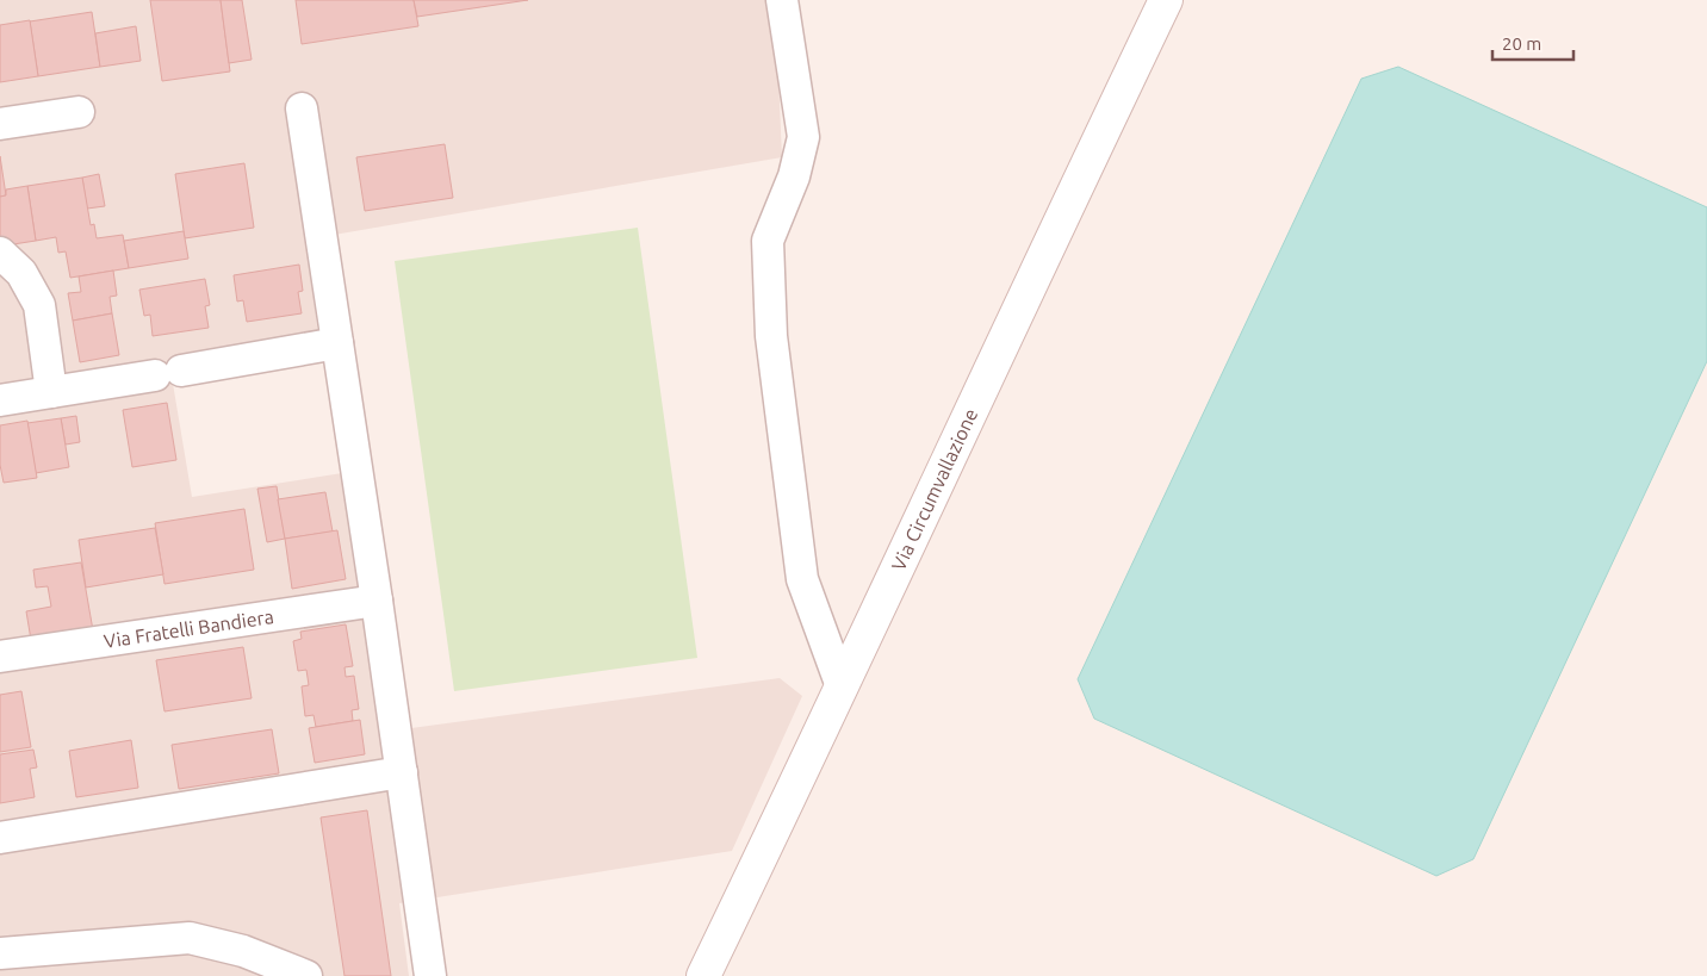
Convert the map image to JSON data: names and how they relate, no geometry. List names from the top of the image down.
{
  "streets": {
    "street": ["Via Circumvallazione", "Via Fratelli Bandiera"]
  },
  "scale_bar": "20 m"
}
